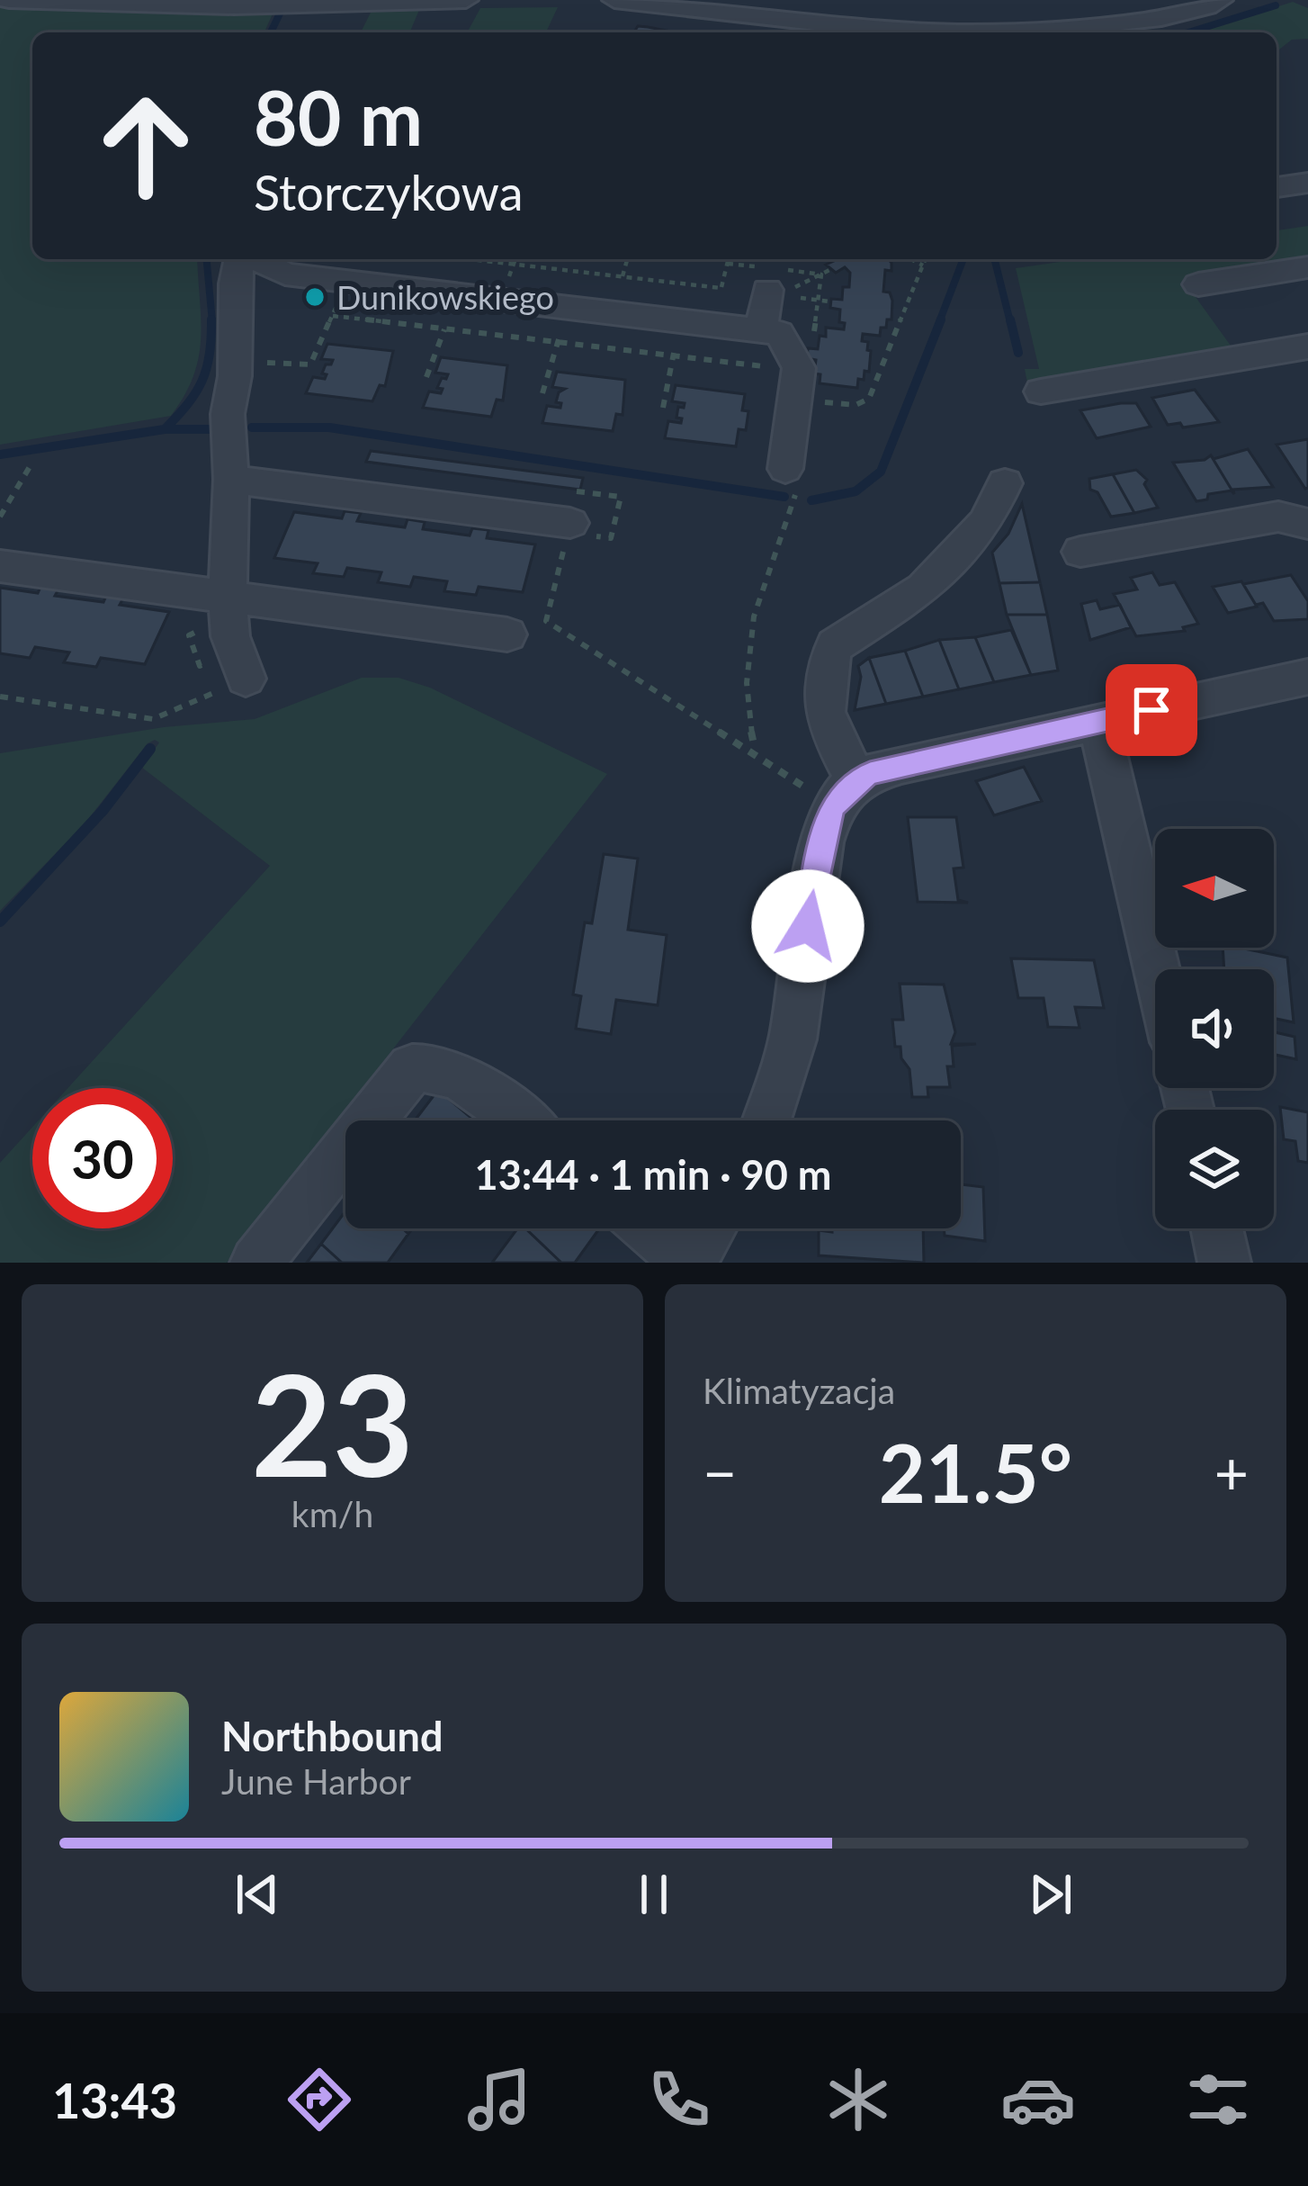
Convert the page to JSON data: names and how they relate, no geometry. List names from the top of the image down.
{
  "places": ["Dunikowskiego"],
  "north": "left",
  "page": {
    "turn": ["80 m", "Storczykowa"],
    "limit": "30",
    "trip": "13:44 · 1 min · 90 m",
    "tile": [
      ["23", "km/h"],
      "Klimatyzacja"
    ],
    "heat": ["−", "21.5°", "+"],
    "song": ["Northbound", "June Harbor"],
    "tabs": "13:43"
  }
}
